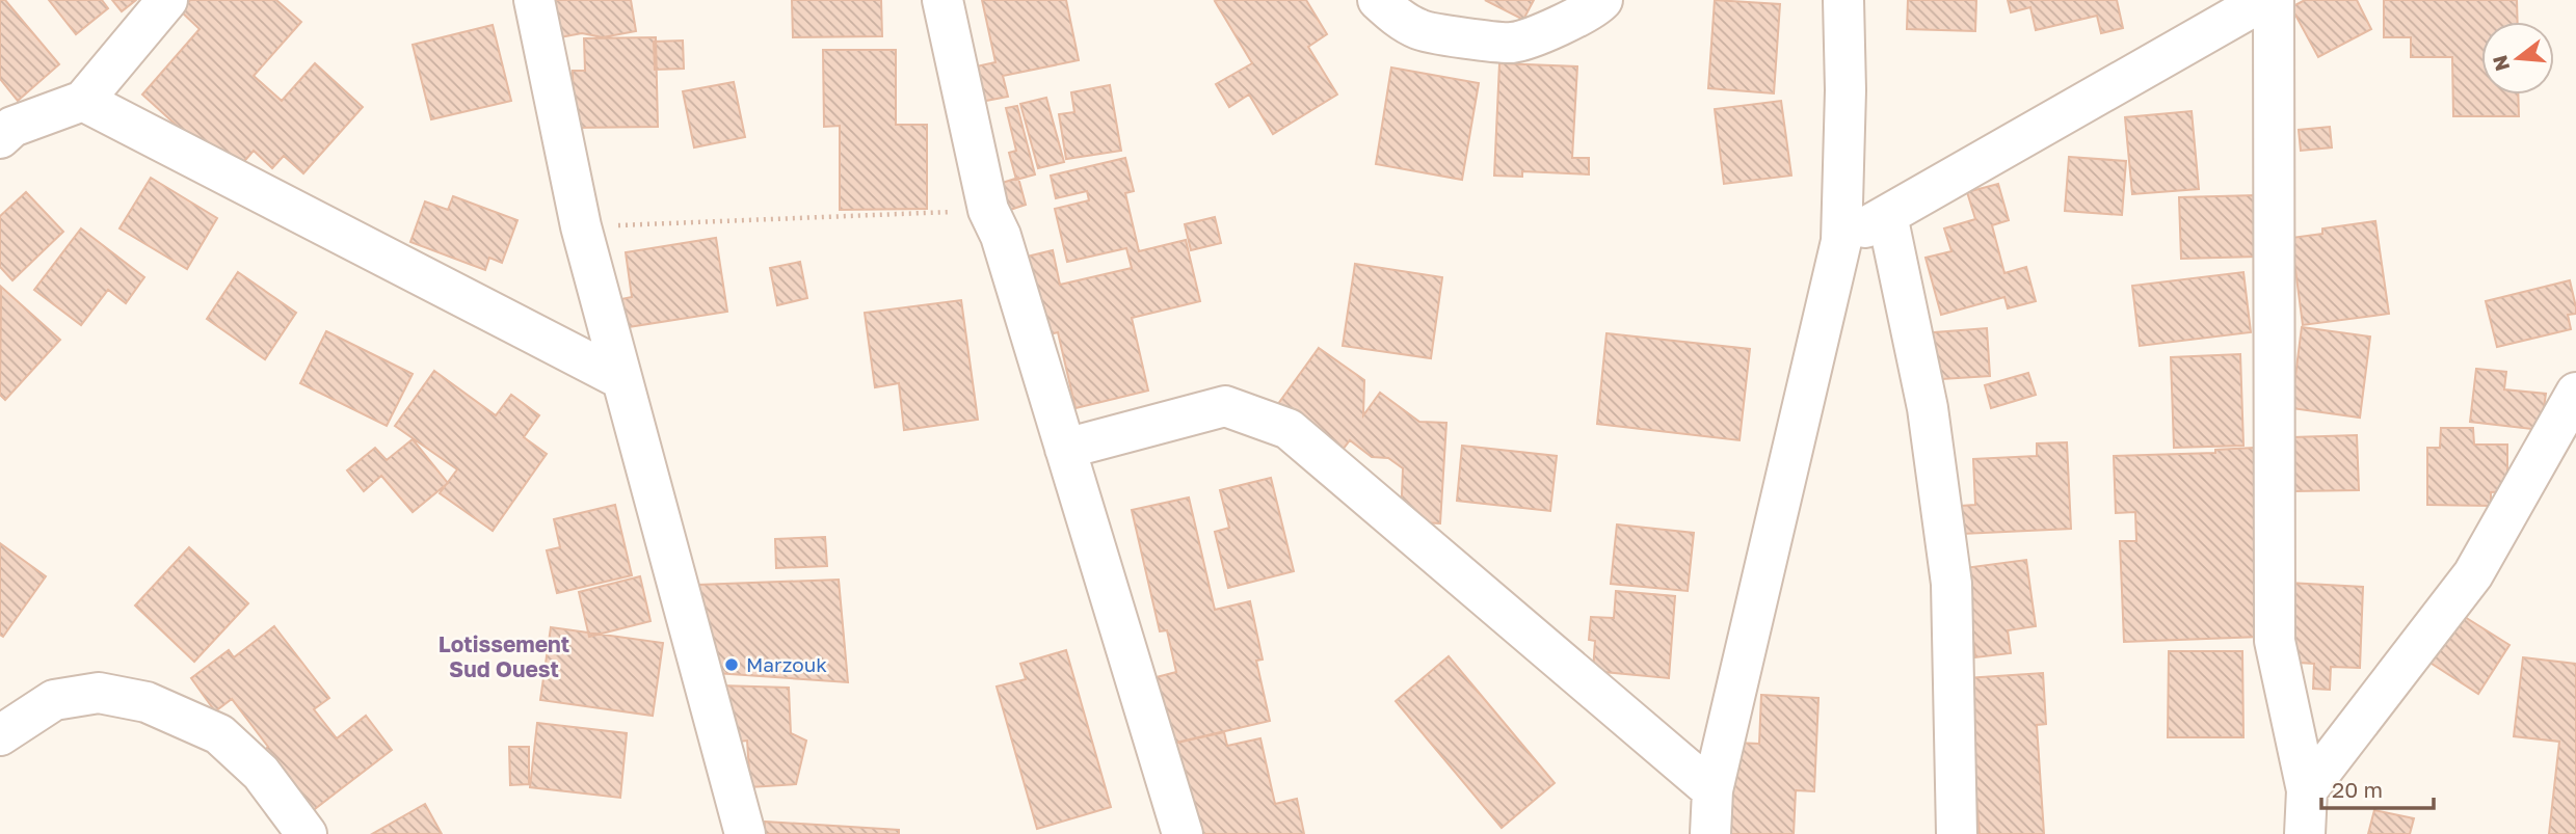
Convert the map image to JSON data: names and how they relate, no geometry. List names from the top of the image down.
{
  "districts": ["Lotissement Sud Ouest"],
  "places": ["Marzouk"],
  "scale_bar": "20 m",
  "north": "left"
}
